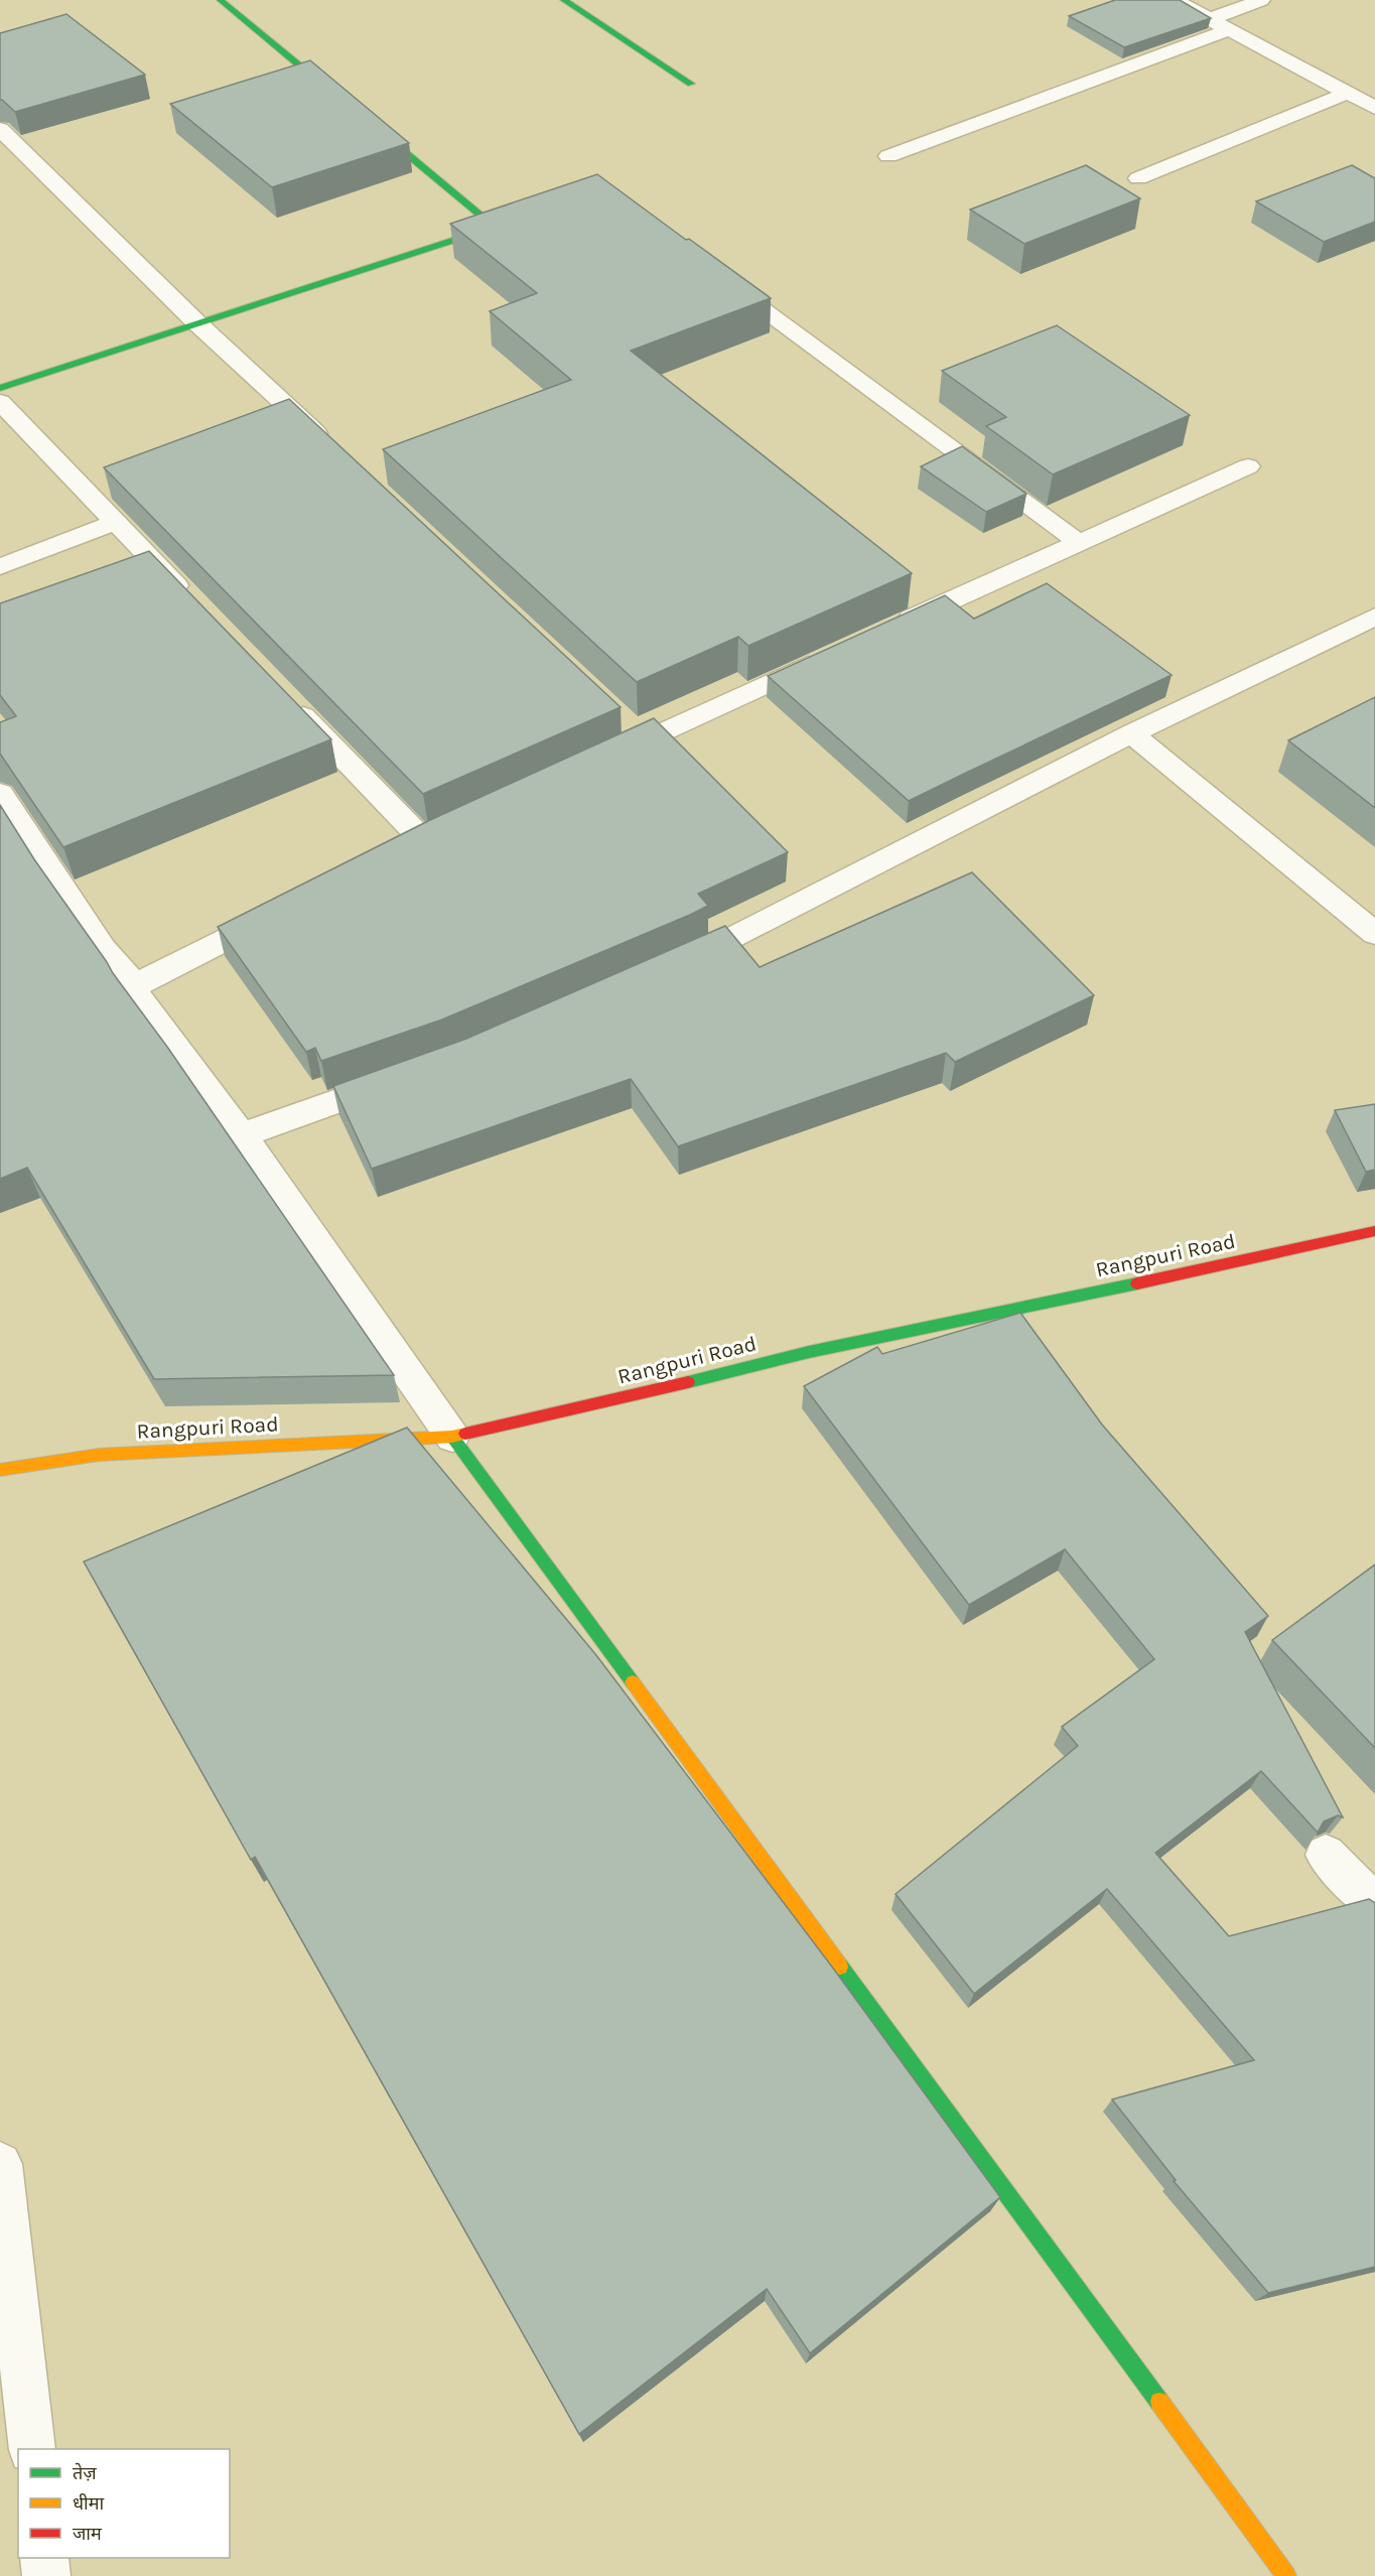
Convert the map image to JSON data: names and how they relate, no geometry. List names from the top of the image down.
{
  "streets": {
    "street": ["Rangpuri Road"]
  },
  "legend": ["तेज़", "धीमा", "जाम"]
}
